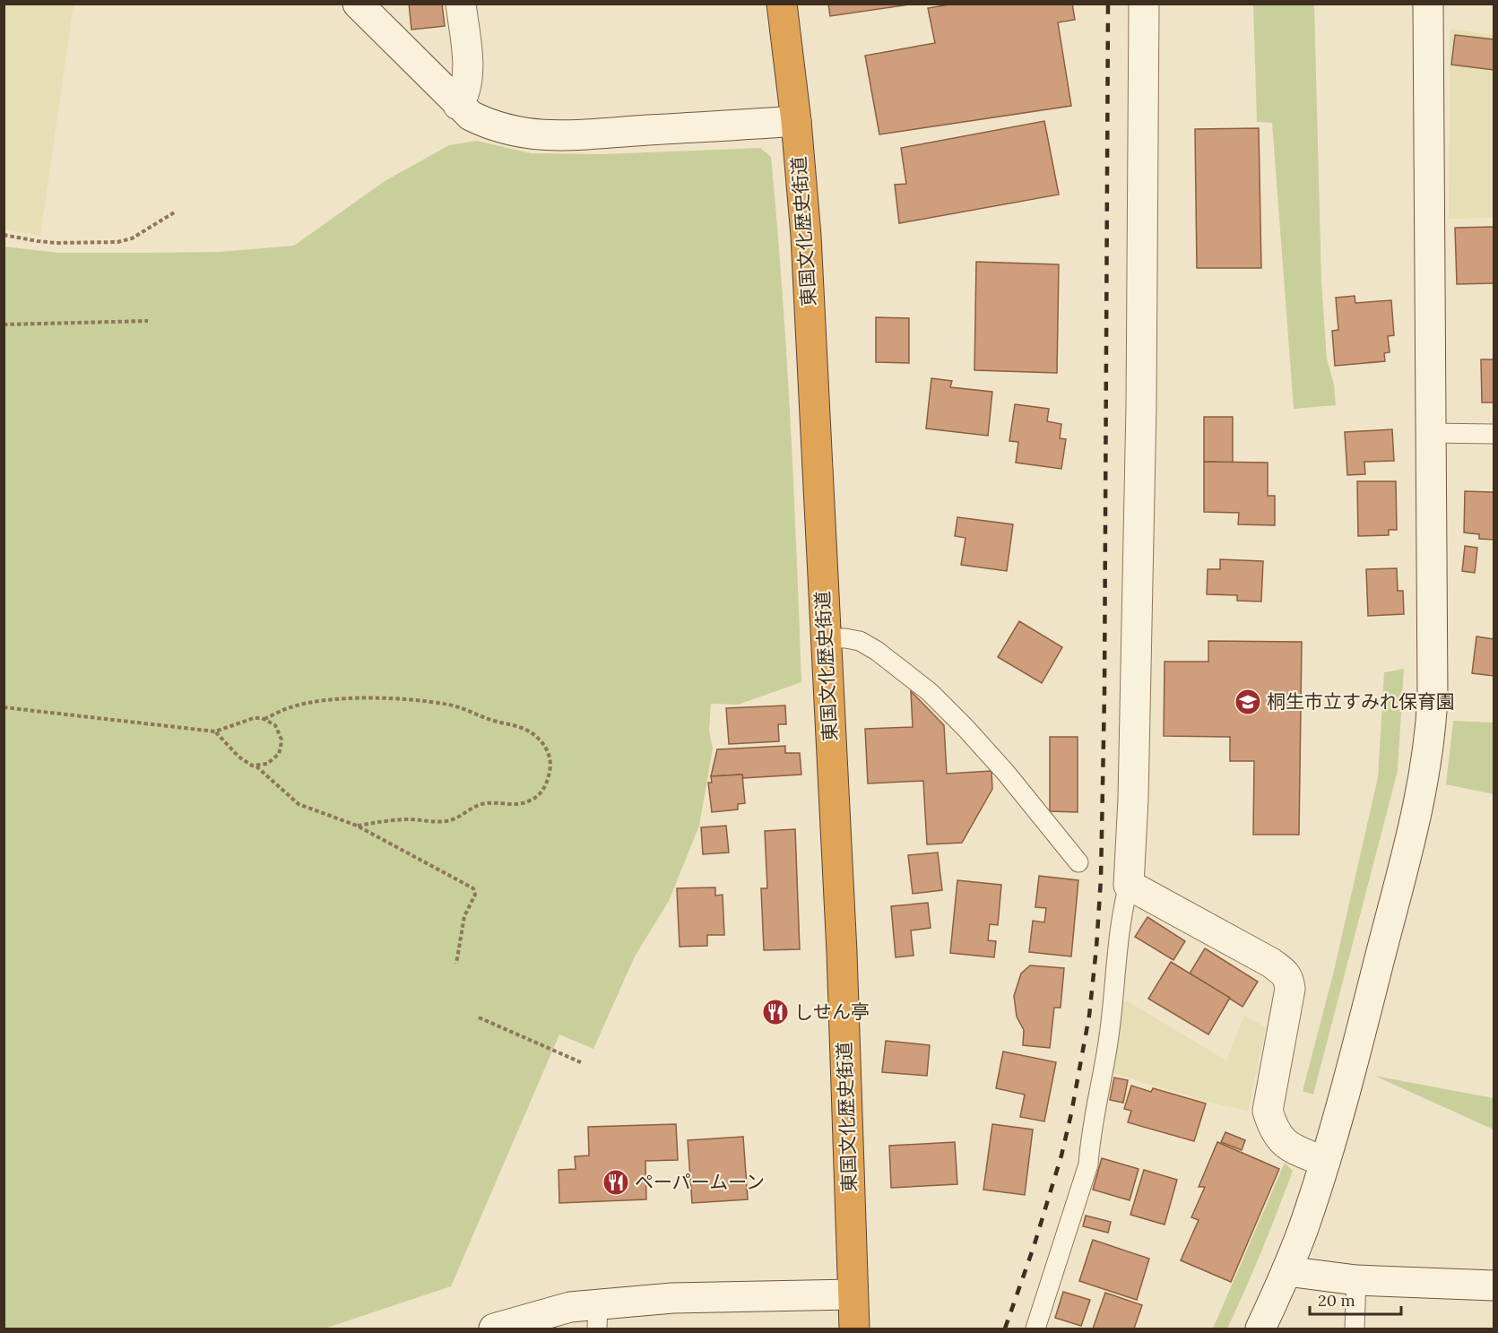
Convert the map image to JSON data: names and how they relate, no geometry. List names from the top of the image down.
{
  "streets": {
    "highway": ["東国文化歴史街道"]
  },
  "places": {
    "school or university": ["桐生市立すみれ保育園"],
    "restaurant": ["しせん亭", "ペーパームーン"]
  },
  "scale_bar": "20 m"
}
